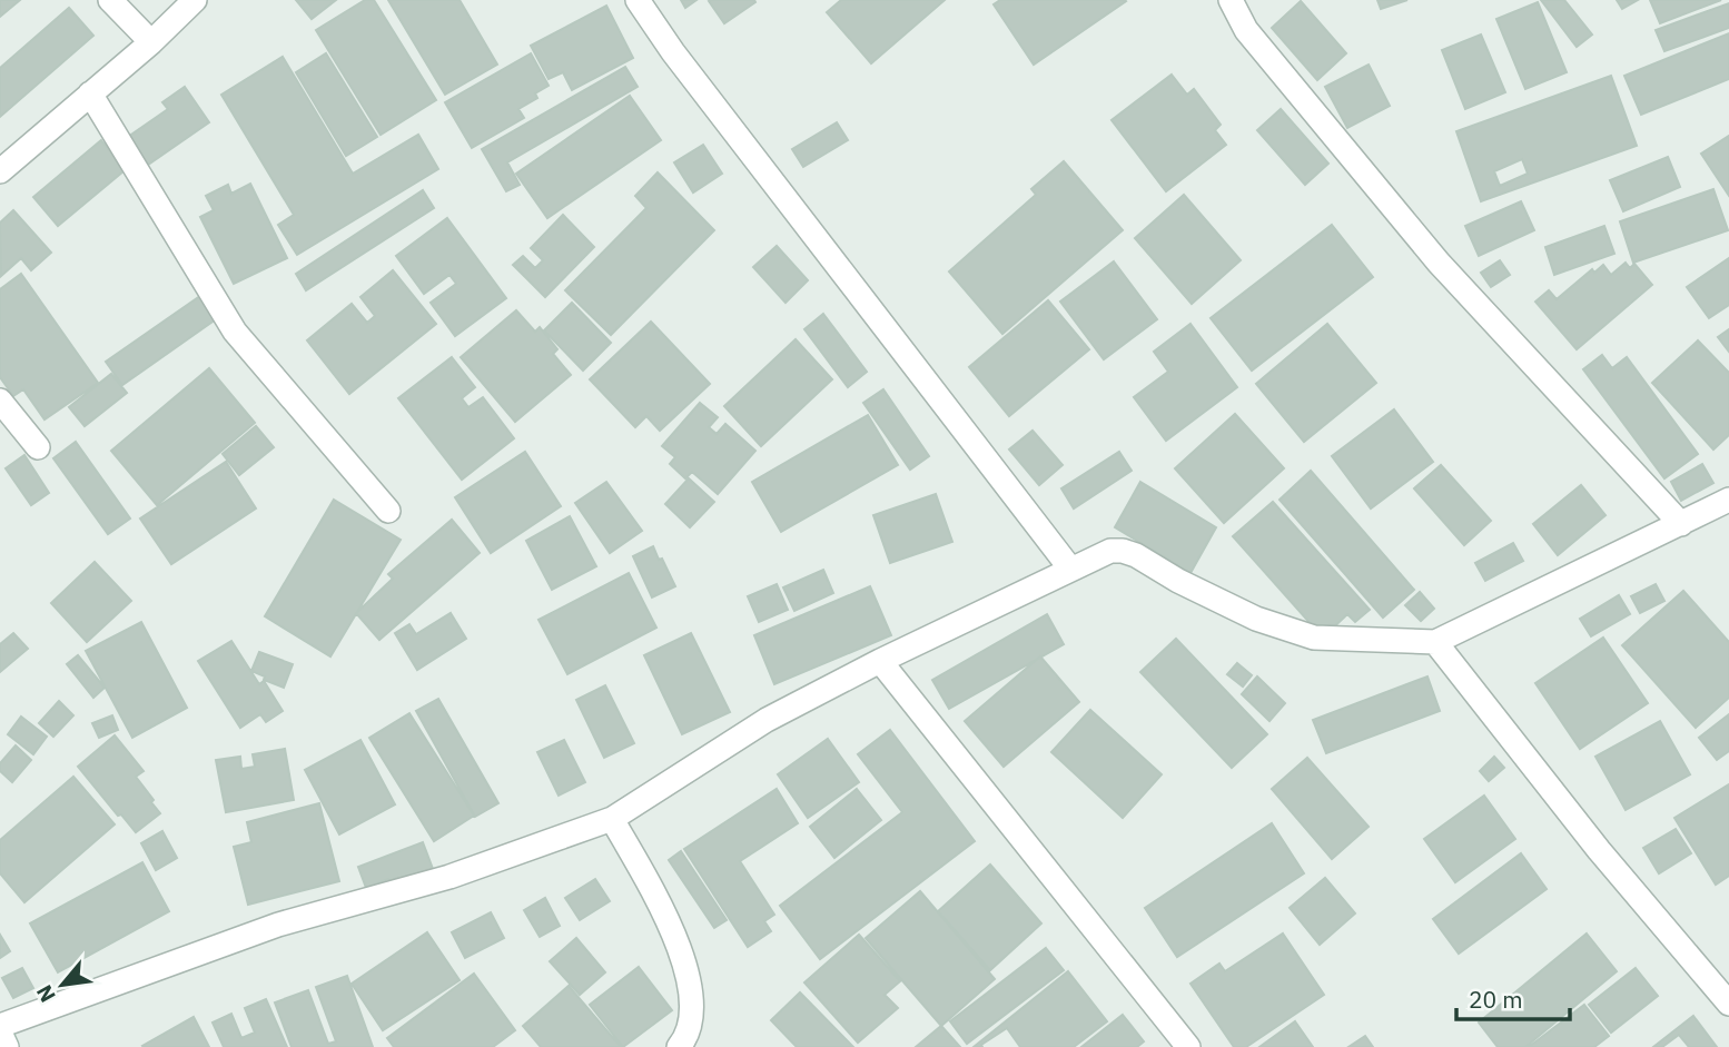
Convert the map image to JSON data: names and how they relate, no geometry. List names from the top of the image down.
{
  "scale_bar": "20 m",
  "north": "bottom left"
}
